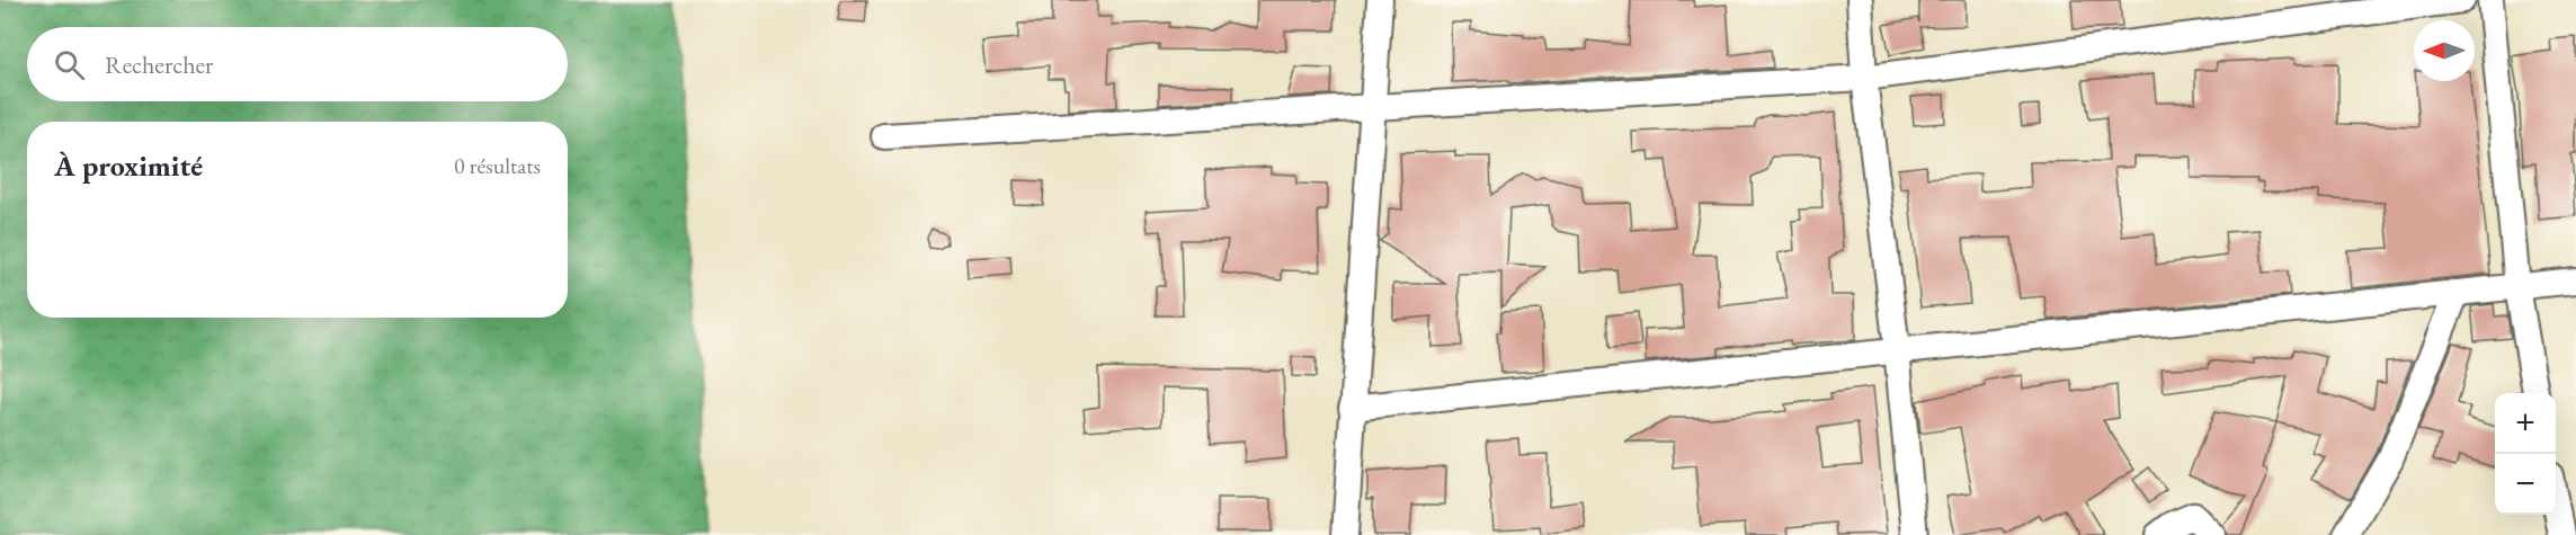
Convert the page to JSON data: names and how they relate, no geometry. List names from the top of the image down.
{
  "north": "left",
  "page": {
    "search": "Rechercher",
    "heading": ["À proximité", "0 résultats"],
    "map_buttons": ["+", "−"]
  }
}
